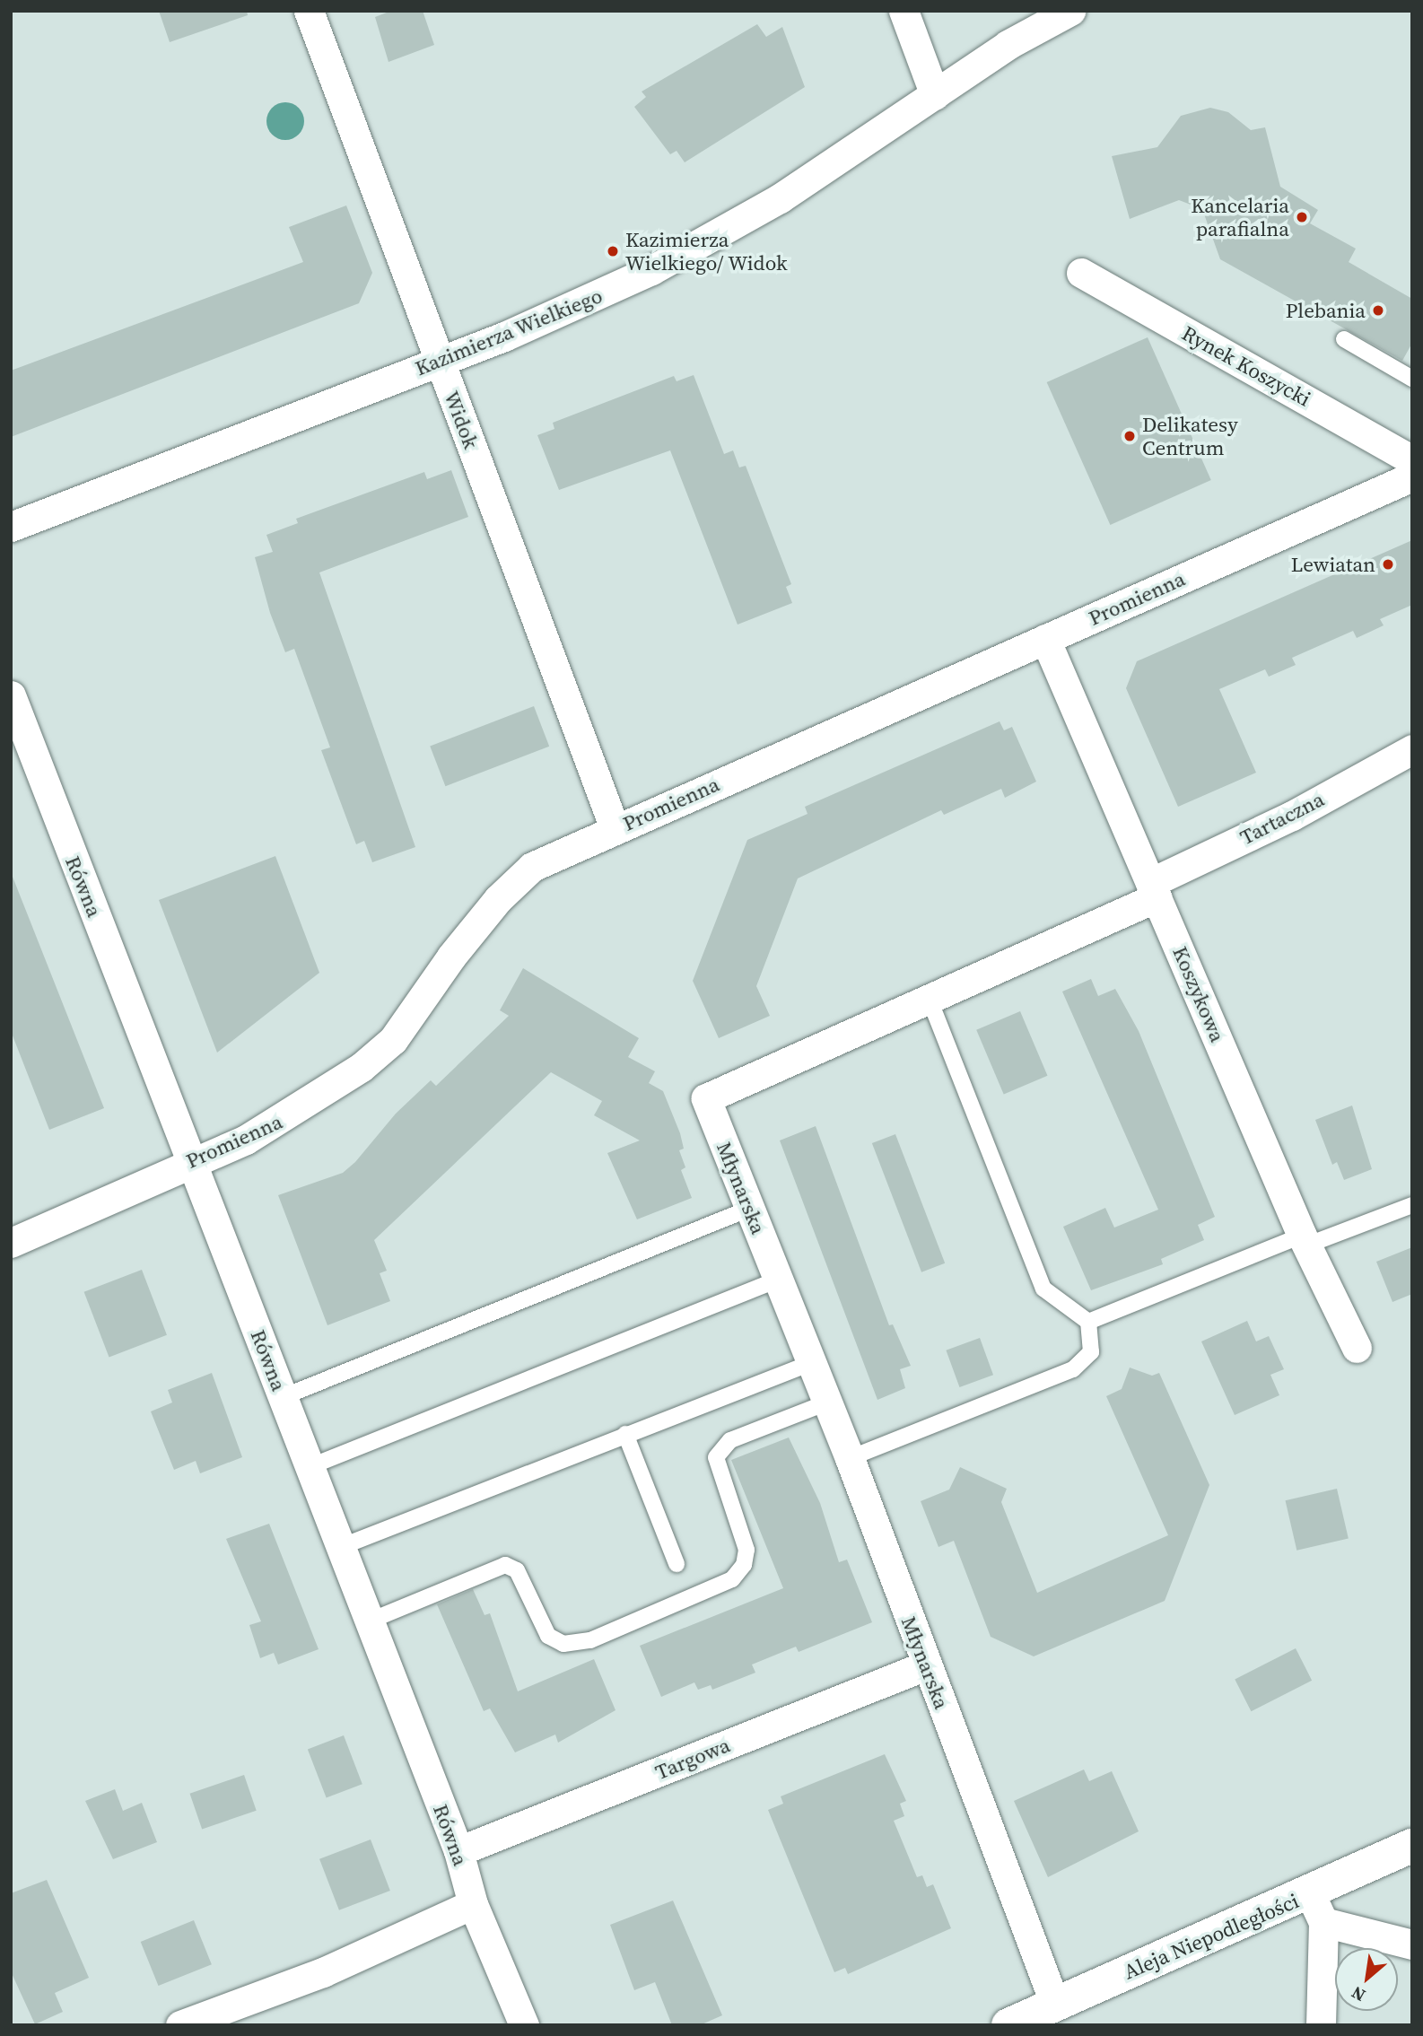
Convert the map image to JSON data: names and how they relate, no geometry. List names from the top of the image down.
{
  "streets": {
    "street": [
      "Kazimierza Wielkiego",
      "Rynek Koszycki",
      "Widok",
      "Promienna",
      "Tartaczna",
      "Równa",
      "Koszykowa",
      "Młynarska",
      "Targowa",
      "Aleja Niepodległości"
    ]
  },
  "crossings": [
    ["Kazimierza Wielkiego", "Widok"],
    ["Widok", "Promienna"],
    ["Promienna", "Równa"],
    ["Promienna", "Koszykowa"],
    ["Tartaczna", "Koszykowa"],
    ["Tartaczna", "Młynarska"],
    ["Równa", "Targowa"],
    ["Koszykowa", "Młynarska"],
    ["Młynarska", "Targowa"],
    ["Młynarska", "Aleja Niepodległości"]
  ],
  "places": [
    "Kancelaria parafialna",
    "Kazimierza Wielkiego/ Widok",
    "Plebania",
    "Delikatesy Centrum",
    "Lewiatan"
  ],
  "north": "bottom left"
}
